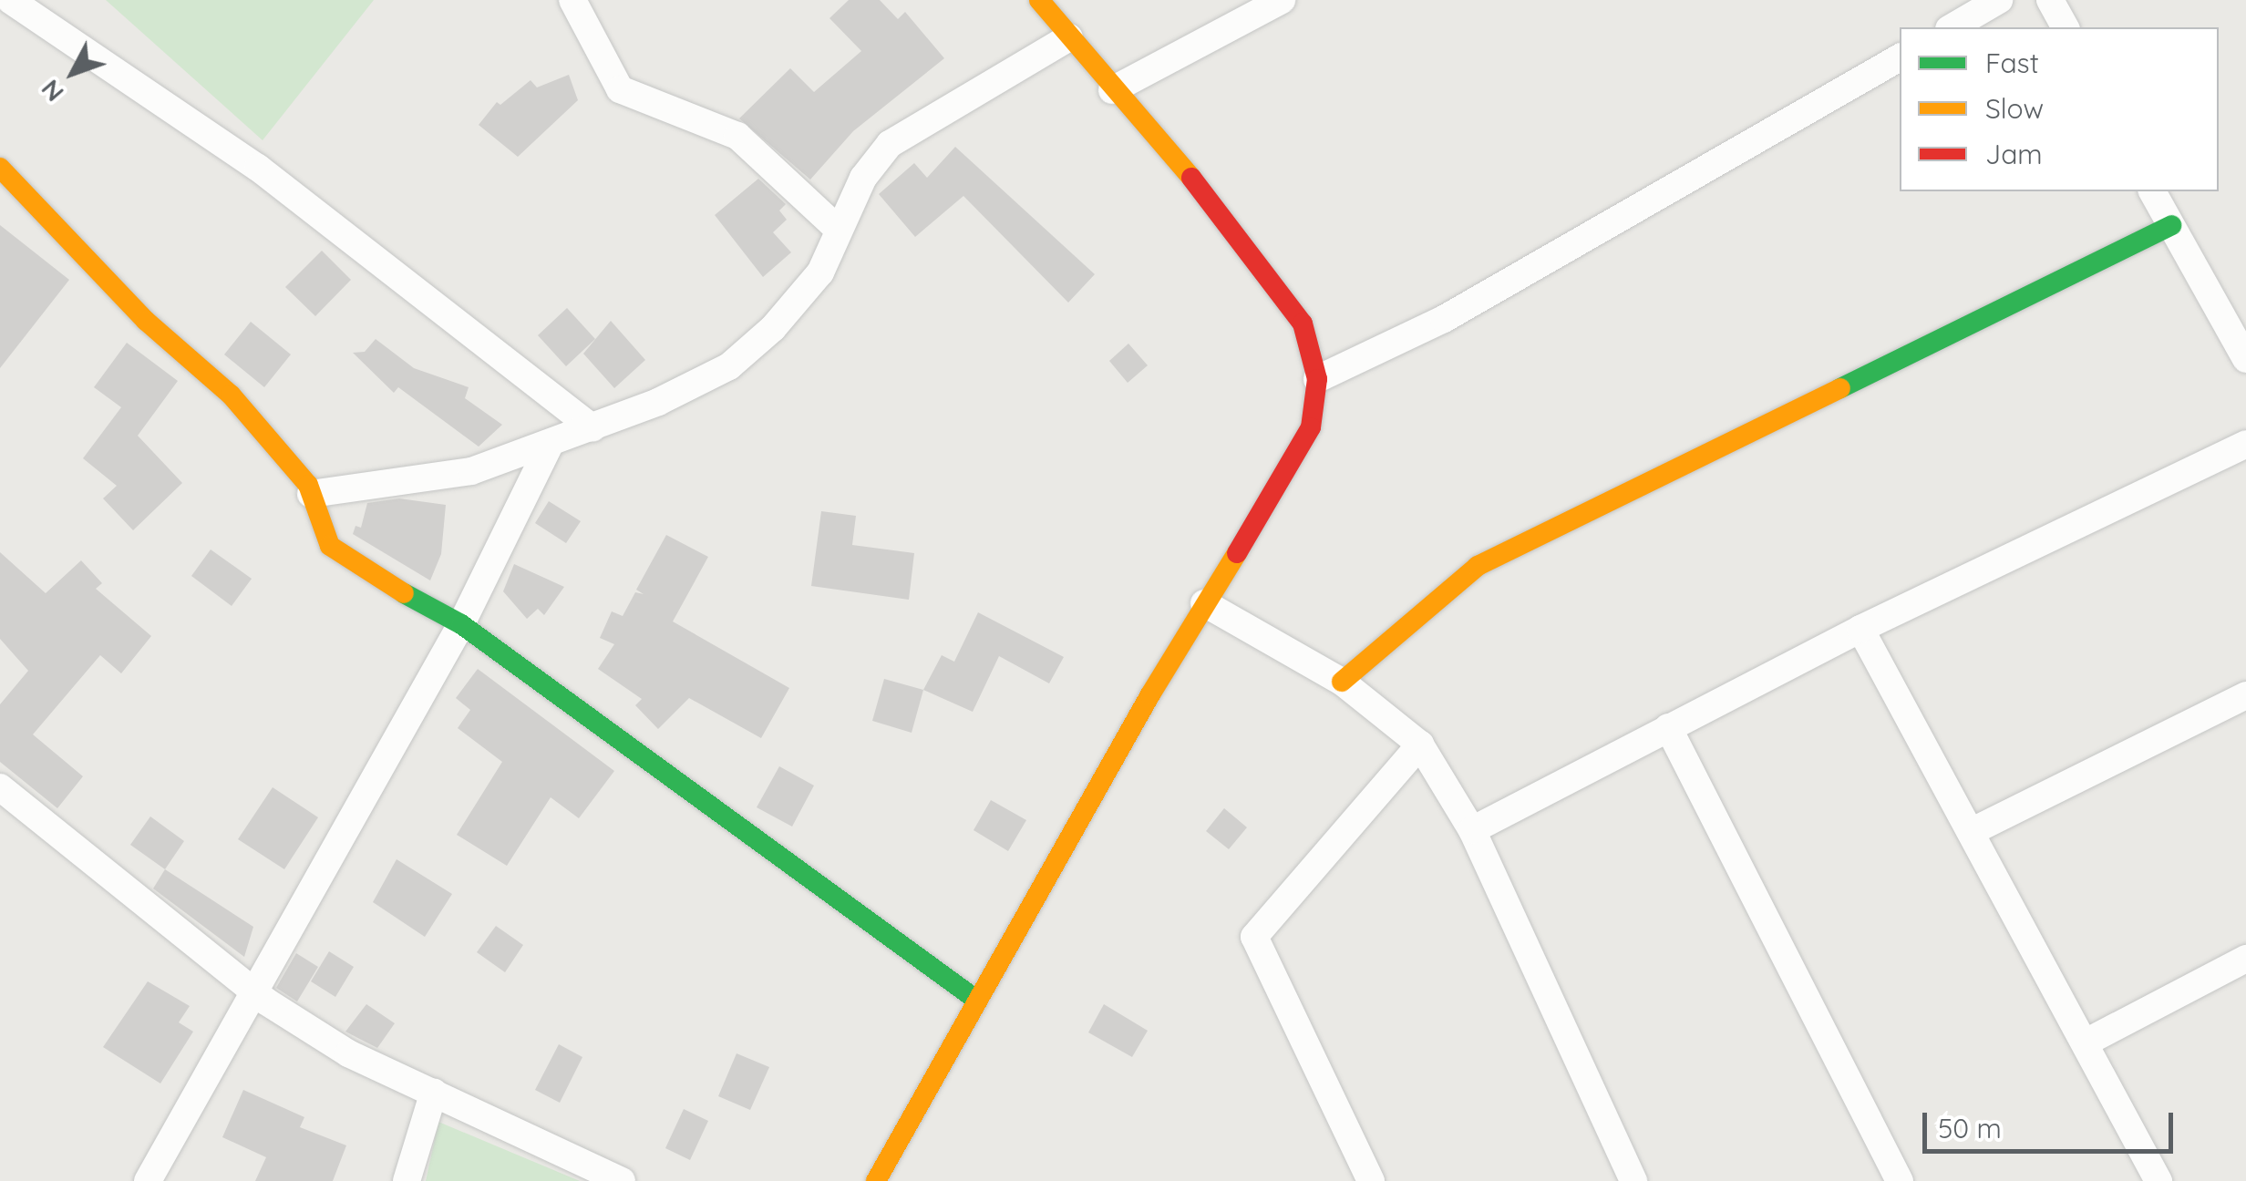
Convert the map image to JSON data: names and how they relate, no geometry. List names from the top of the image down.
{
  "legend": ["Fast", "Slow", "Jam"],
  "scale_bar": "50 m",
  "north": "bottom left"
}
